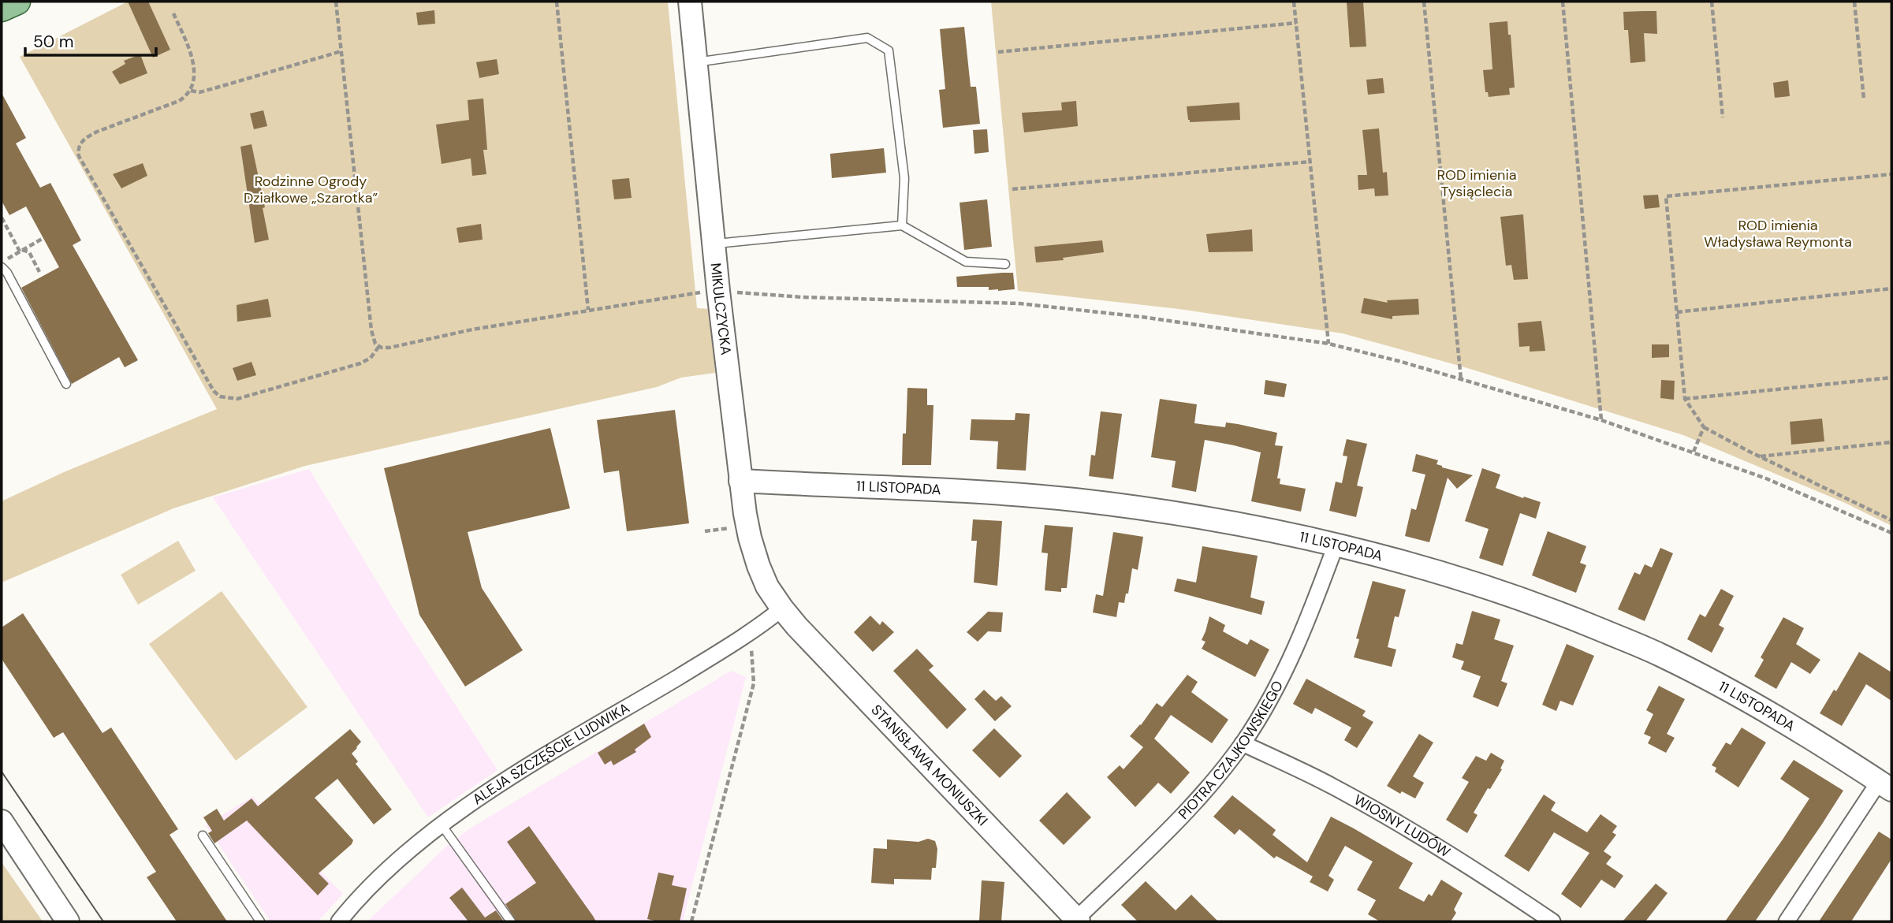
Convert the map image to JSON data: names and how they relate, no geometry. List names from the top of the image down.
{
  "streets": {
    "street": [
      "MIKULCZYCKA",
      "11 LISTOPADA",
      "PIOTRA CZAJKOWSKIEGO",
      "ALEJA SZCZĘŚCIE LUDWIKA",
      "STANISŁAWA MONIUSZKI",
      "WIOSNY LUDÓW"
    ]
  },
  "crossings": [
    ["MIKULCZYCKA", "11 LISTOPADA"],
    ["MIKULCZYCKA", "ALEJA SZCZĘŚCIE LUDWIKA"],
    ["MIKULCZYCKA", "STANISŁAWA MONIUSZKI"],
    ["11 LISTOPADA", "PIOTRA CZAJKOWSKIEGO"],
    ["PIOTRA CZAJKOWSKIEGO", "STANISŁAWA MONIUSZKI"],
    ["PIOTRA CZAJKOWSKIEGO", "WIOSNY LUDÓW"],
    ["ALEJA SZCZĘŚCIE LUDWIKA", "STANISŁAWA MONIUSZKI"]
  ],
  "parks": ["ROD imienia Tysiąclecia", "Rodzinne Ogrody Działkowe „Szarotka”", "ROD imienia Władysława Reymonta"],
  "scale_bar": "50 m"
}
